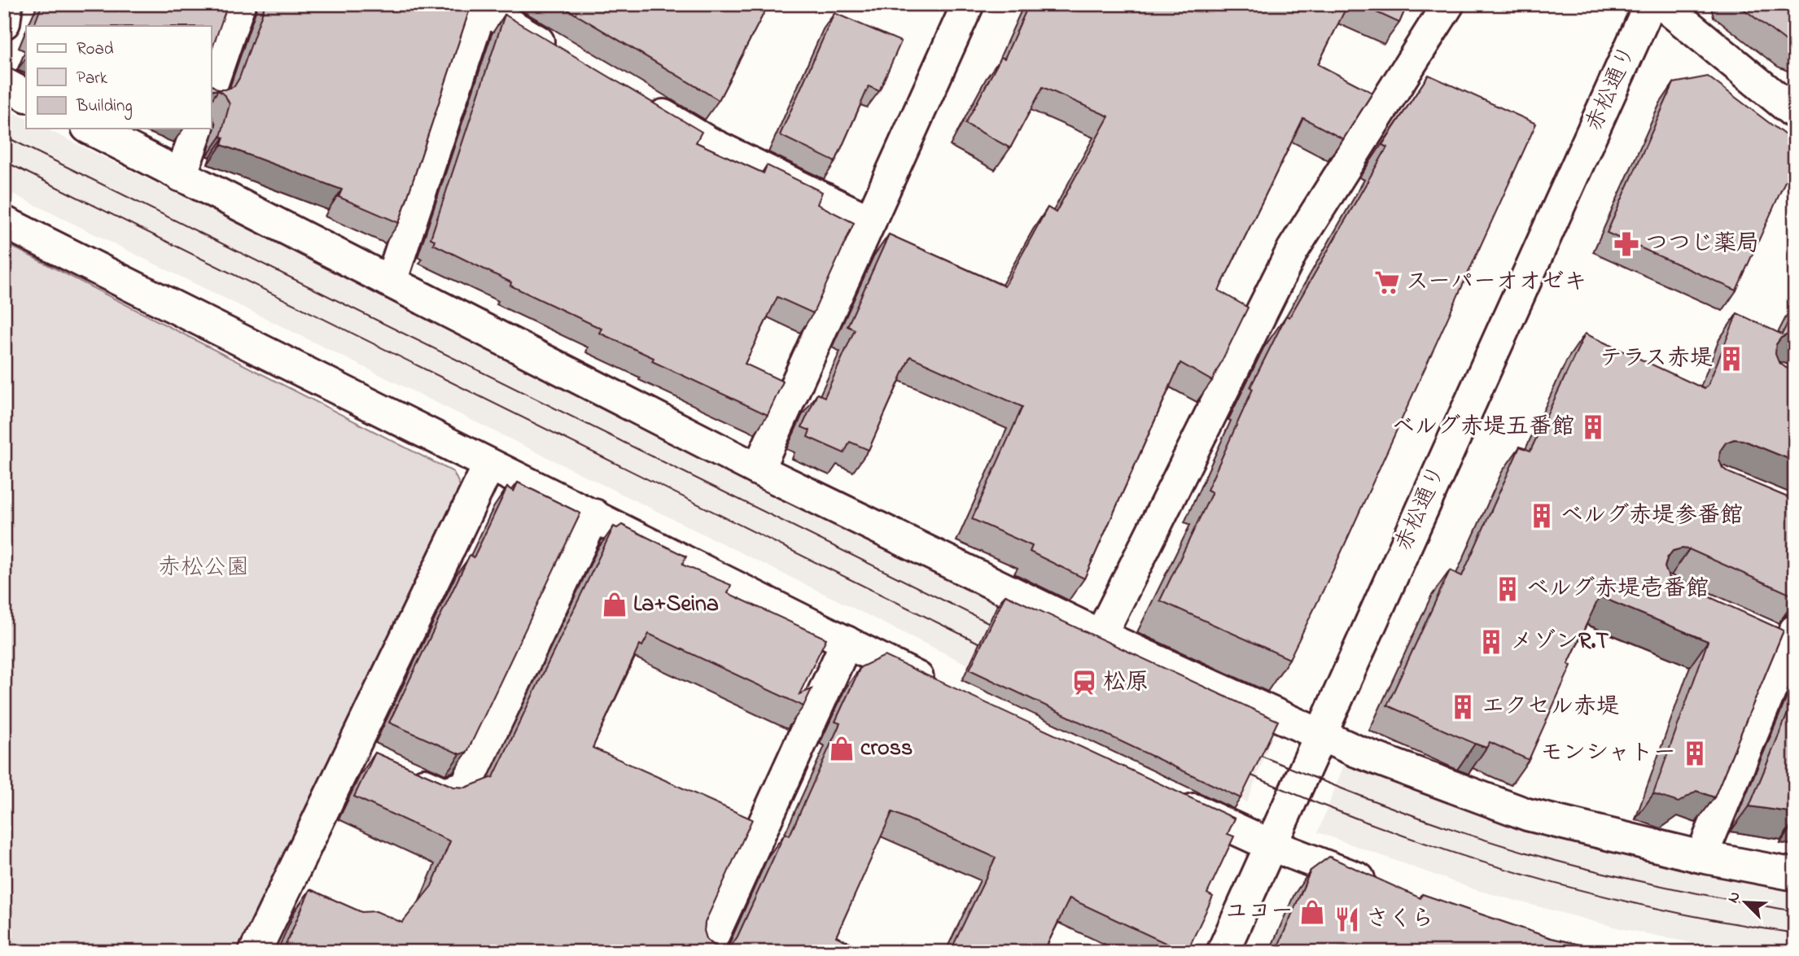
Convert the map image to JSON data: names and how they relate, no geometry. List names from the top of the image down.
{
  "streets": {
    "street": ["赤松通り"]
  },
  "parks": ["赤松公園"],
  "places": {
    "pharmacy": ["つつじ薬局"],
    "supermarket": ["スーパーオオゼキ"],
    "building": [
      "テラス赤堤",
      "ベルグ赤堤五番館",
      "ベルグ赤堤参番館",
      "ベルグ赤堤壱番館",
      "メゾンR.T",
      "エクセル赤堤",
      "モンシャトー"
    ],
    "shop": ["La+Seina", "cross", "ユコー"],
    "station": ["松原"],
    "restaurant": ["さくら"]
  },
  "legend": ["Road", "Park", "Building"],
  "north": "top left"
}
